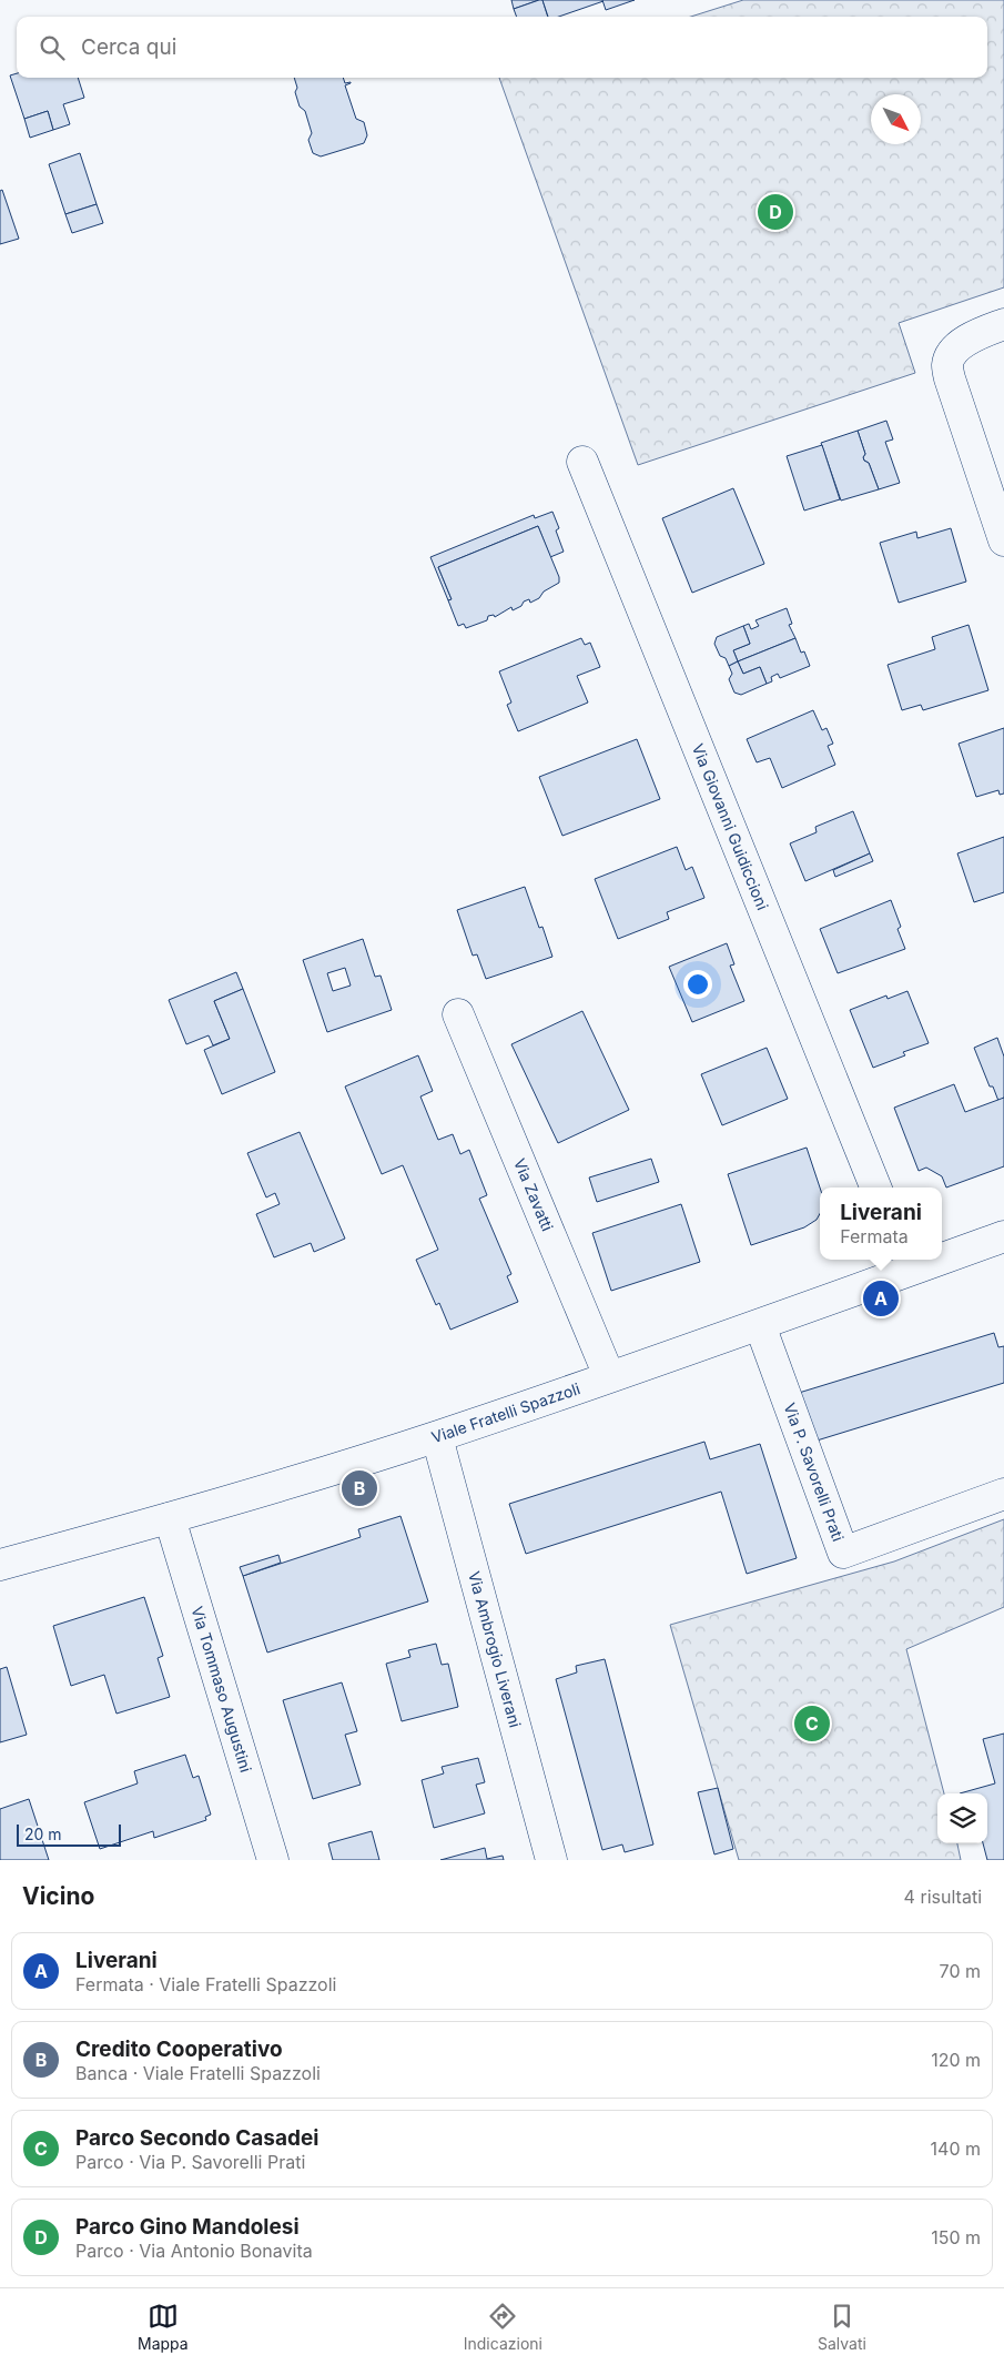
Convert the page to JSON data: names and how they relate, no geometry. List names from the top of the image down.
{
  "streets": {
    "street": [
      "Via Giovanni Guidiccioni",
      "Via Zavatti",
      "Viale Fratelli Spazzoli",
      "Via P. Savorelli Prati",
      "Via Ambrogio Liverani",
      "Via Tommaso Augustini"
    ]
  },
  "crossings": [
    ["Via Zavatti", "Viale Fratelli Spazzoli"],
    ["Viale Fratelli Spazzoli", "Via P. Savorelli Prati"],
    ["Viale Fratelli Spazzoli", "Via Ambrogio Liverani"],
    ["Viale Fratelli Spazzoli", "Via Tommaso Augustini"]
  ],
  "scale_bar": "20 m",
  "north": "bottom right",
  "page": {
    "search": "Cerca qui",
    "pins": [
      "D",
      "A",
      "B",
      "C"
    ],
    "popup": ["Liverani", "Fermata"],
    "scale": "20 m",
    "heading": ["Vicino", "4 risultati"],
    "list": [
      {
        "mark": "A",
        "name": "Liverani",
        "note": "Fermata · Viale Fratelli Spazzoli",
        "value": "70 m"
      },
      {
        "mark": "B",
        "name": "Credito Cooperativo",
        "note": "Banca · Viale Fratelli Spazzoli",
        "value": "120 m"
      },
      {
        "mark": "C",
        "name": "Parco Secondo Casadei",
        "note": "Parco · Via P. Savorelli Prati",
        "value": "140 m"
      },
      {
        "mark": "D",
        "name": "Parco Gino Mandolesi",
        "note": "Parco · Via Antonio Bonavita",
        "value": "150 m"
      }
    ],
    "nav": ["Mappa", "Indicazioni", "Salvati"]
  }
}
